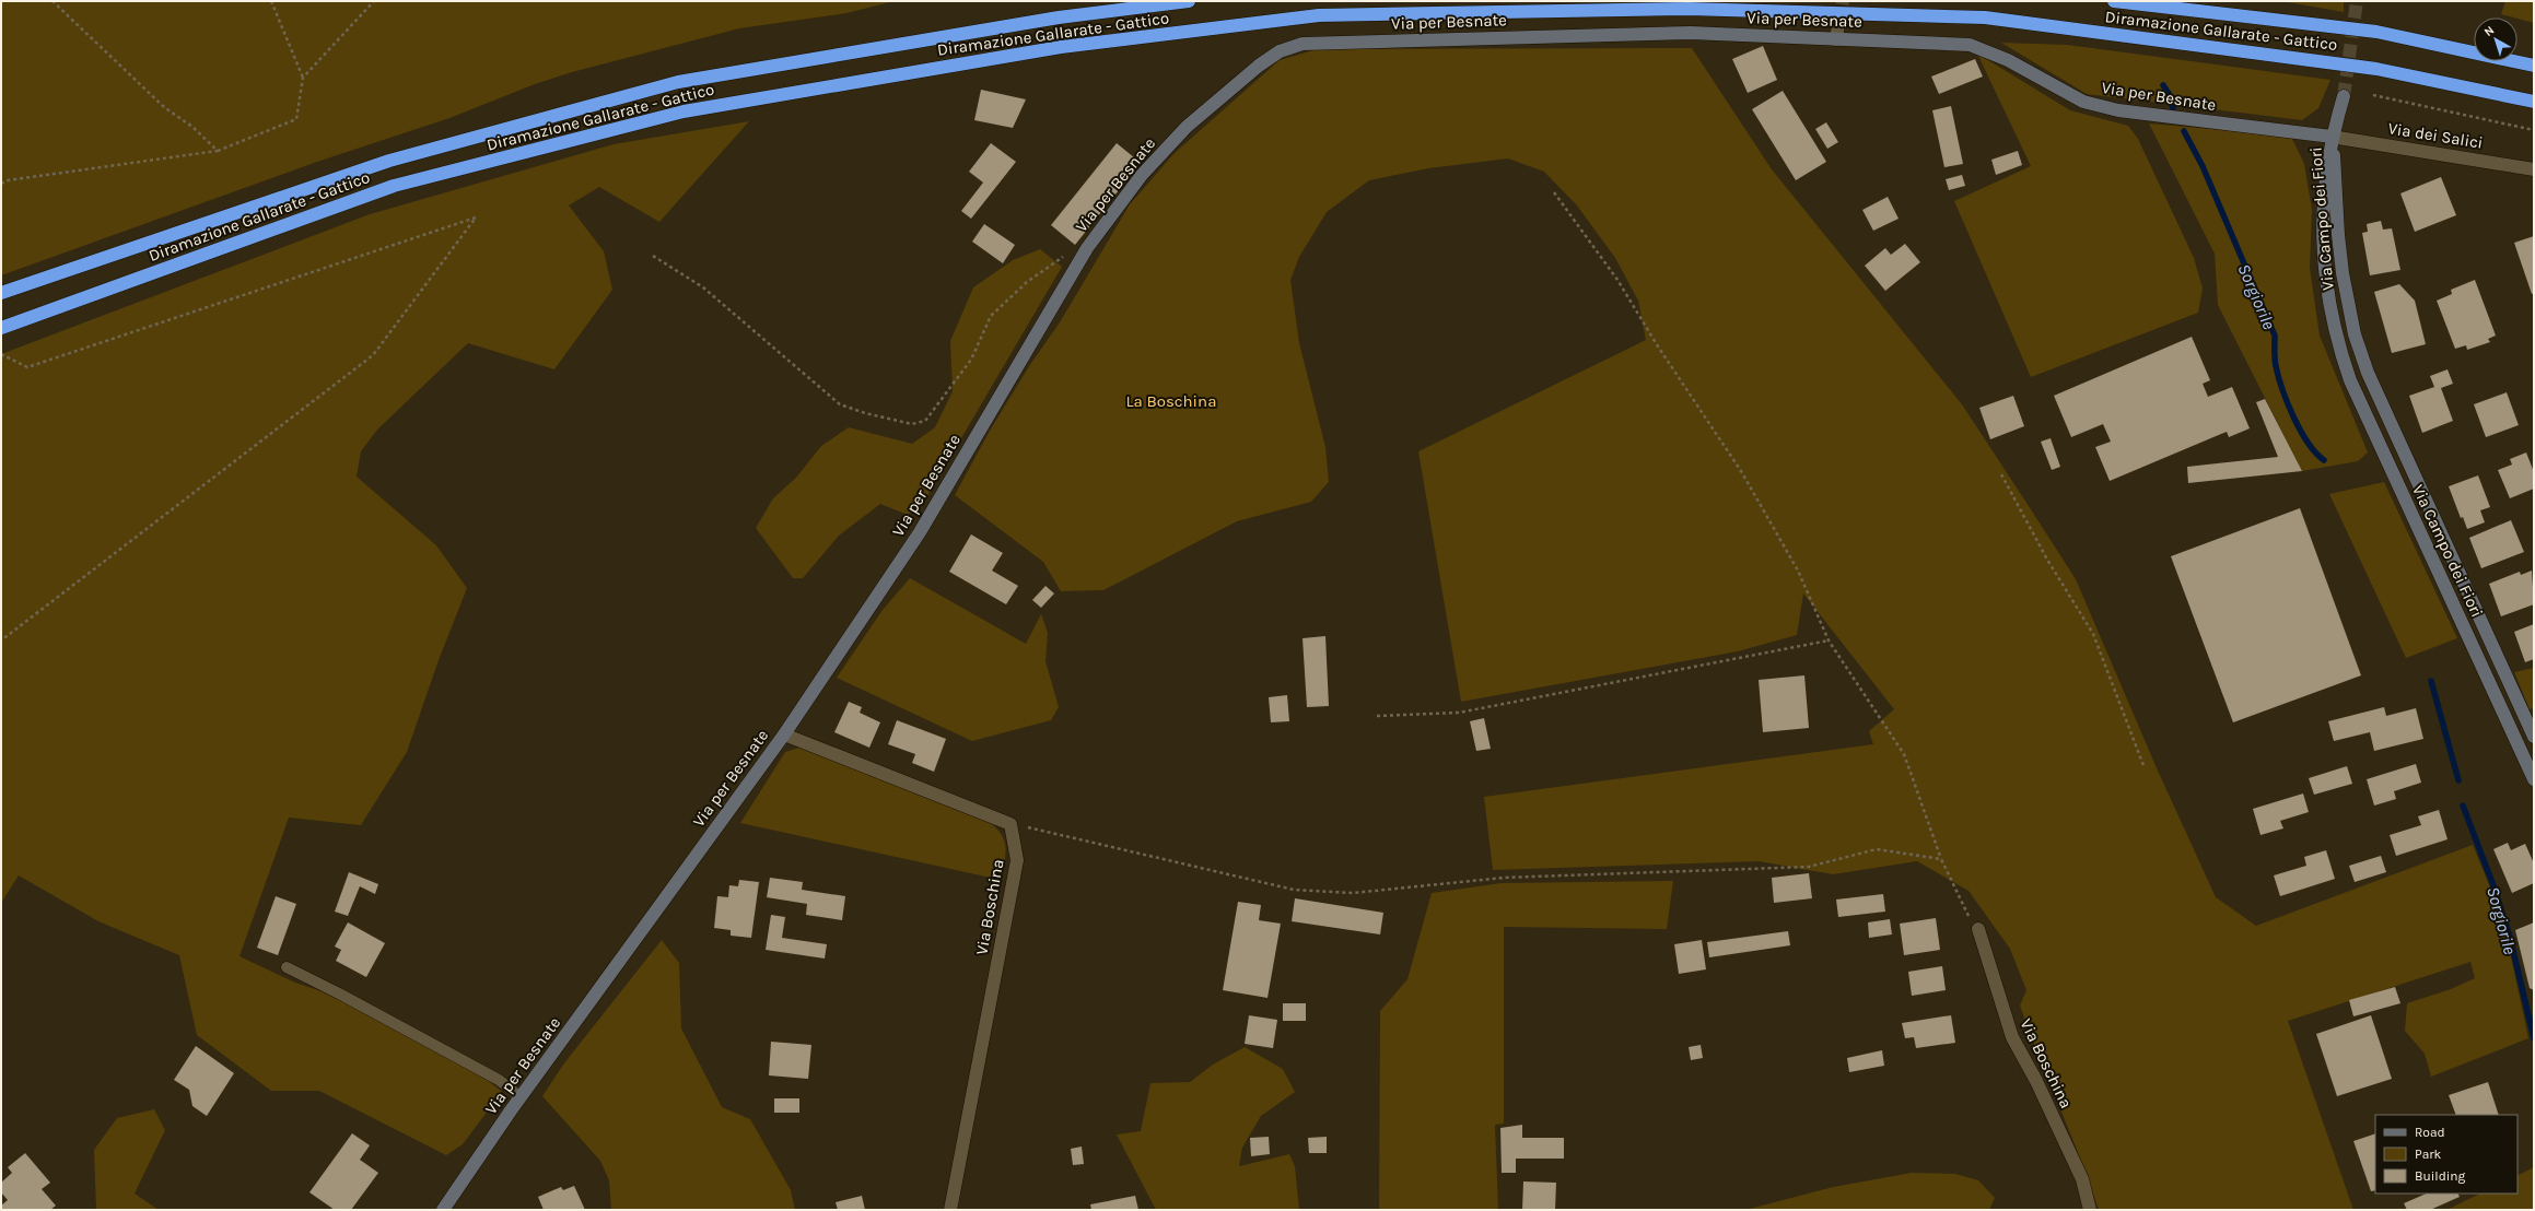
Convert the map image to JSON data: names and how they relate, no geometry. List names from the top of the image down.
{
  "streets": {
    "highway": ["Diramazione Gallarate - Gattico"],
    "street": [
      "Via per Besnate",
      "Via dei Salici",
      "Via Campo dei Fiori",
      "Via Boschina"
    ]
  },
  "crossings": [
    ["Via per Besnate", "Via dei Salici"],
    ["Via per Besnate", "Via Campo dei Fiori"],
    ["Via dei Salici", "Via Campo dei Fiori"]
  ],
  "water": ["Sorgiorile"],
  "parks": ["La Boschina"],
  "legend": ["Road", "Park", "Building"],
  "north": "top left"
}
